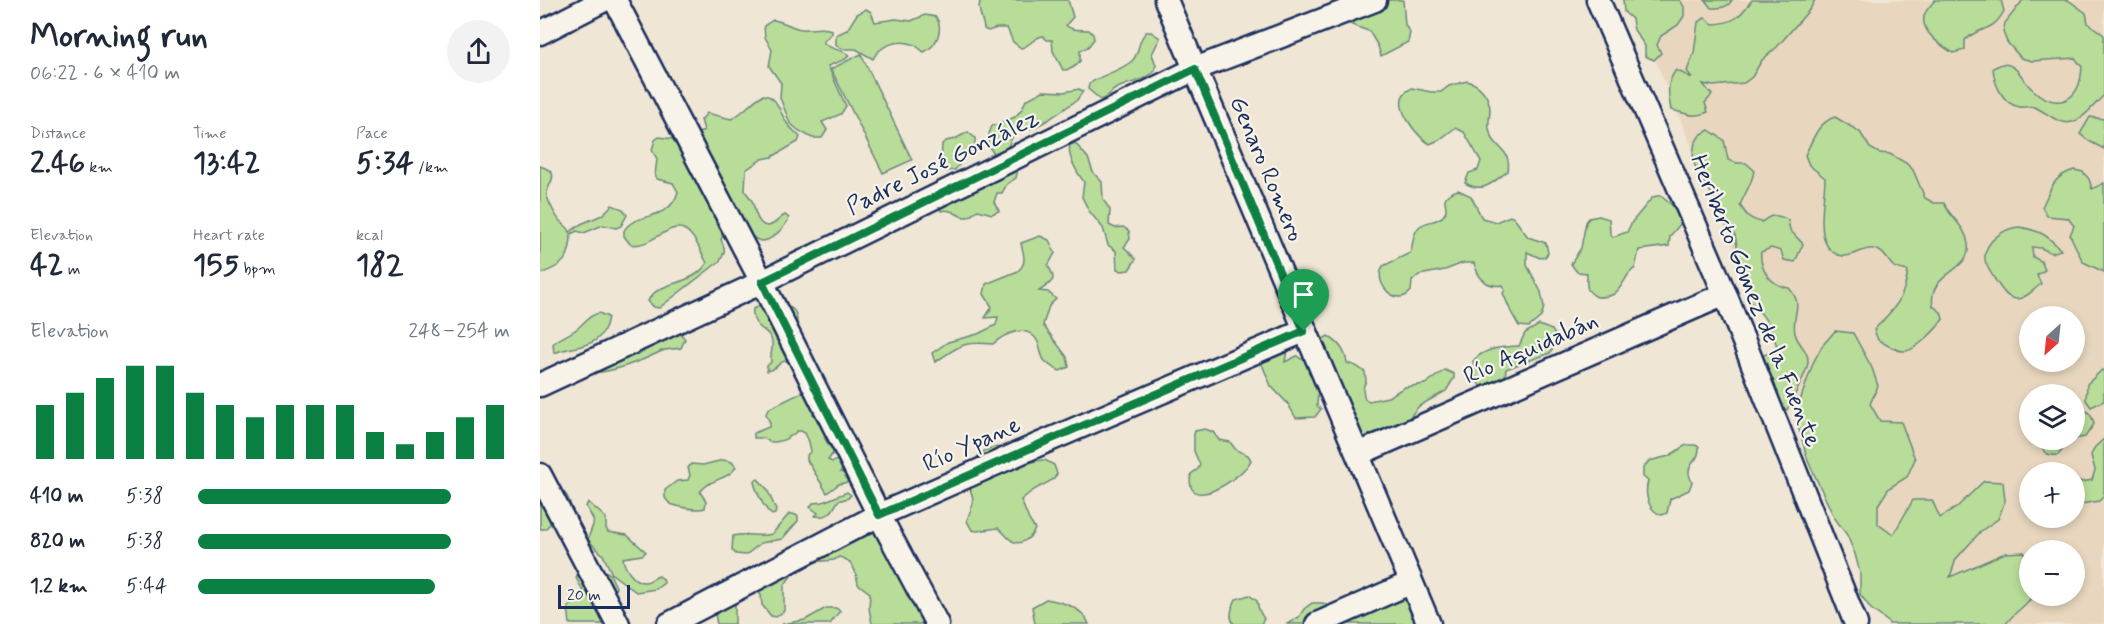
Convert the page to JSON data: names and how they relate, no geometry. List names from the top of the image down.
{
  "streets": {
    "street": [
      "Padre José González",
      "Genaro Romero",
      "Heriberto Gómez de la Fuente",
      "Río Aquidabán",
      "Río Ypane"
    ]
  },
  "crossings": [
    ["Padre José González", "Genaro Romero"],
    ["Genaro Romero", "Río Aquidabán"],
    ["Genaro Romero", "Río Ypane"],
    ["Heriberto Gómez de la Fuente", "Río Aquidabán"]
  ],
  "scale_bar": "20 m",
  "north": "bottom left",
  "page": {
    "heading": ["Morning run", "06:22 · 6 × 410 m"],
    "stats": [
      ["Distance", "2.46 km"],
      ["Time", "13:42"],
      ["Pace", "5:34 /km"],
      ["Elevation", "42 m"],
      ["Heart rate", "155 bpm"],
      ["kcal", "182"]
    ],
    "chart": ["Elevation", "248–254 m"],
    "map_buttons": ["+", "−"],
    "list": [
      {
        "name": "410 m",
        "note": "5:38"
      },
      {
        "name": "820 m",
        "note": "5:38"
      },
      {
        "name": "1.2 km",
        "note": "5:44"
      }
    ],
    "scale": "20 m"
  }
}
